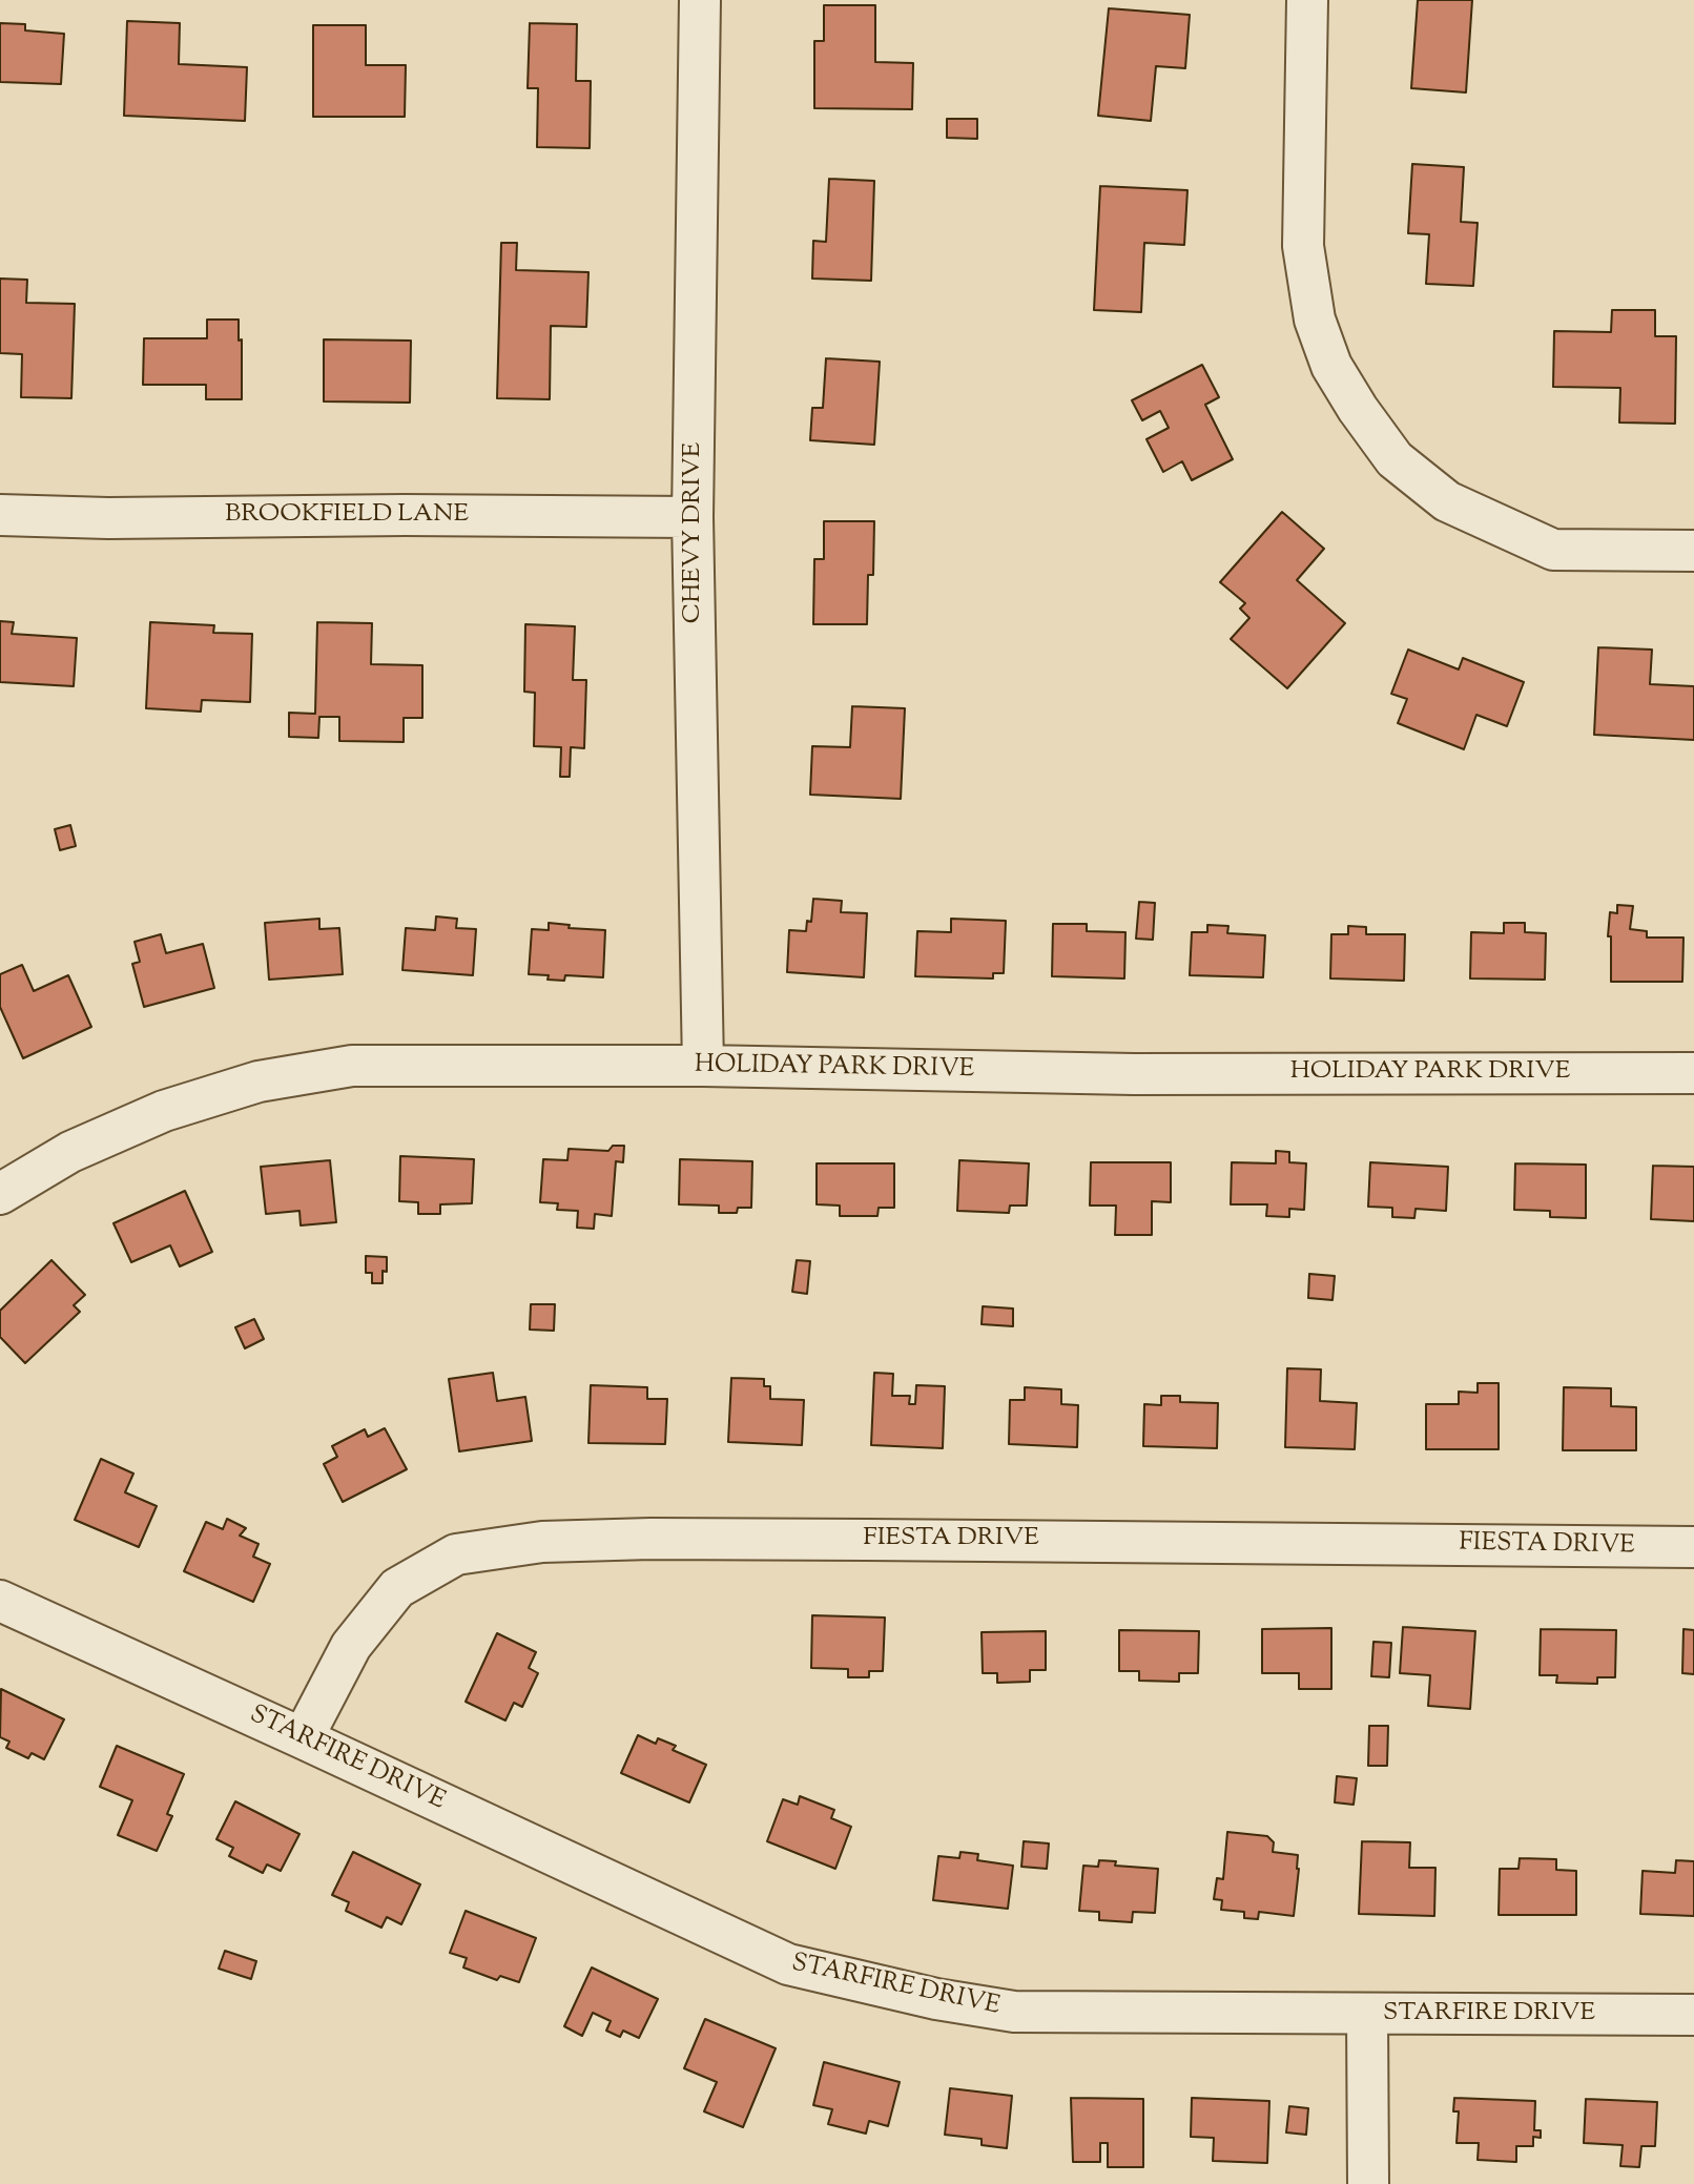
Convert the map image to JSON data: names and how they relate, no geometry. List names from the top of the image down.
{
  "streets": {
    "street": [
      "BROOKFIELD LANE",
      "CHEVY DRIVE",
      "HOLIDAY PARK DRIVE",
      "FIESTA DRIVE",
      "STARFIRE DRIVE"
    ]
  },
  "crossings": [
    ["BROOKFIELD LANE", "CHEVY DRIVE"],
    ["CHEVY DRIVE", "HOLIDAY PARK DRIVE"],
    ["FIESTA DRIVE", "STARFIRE DRIVE"]
  ]
}
